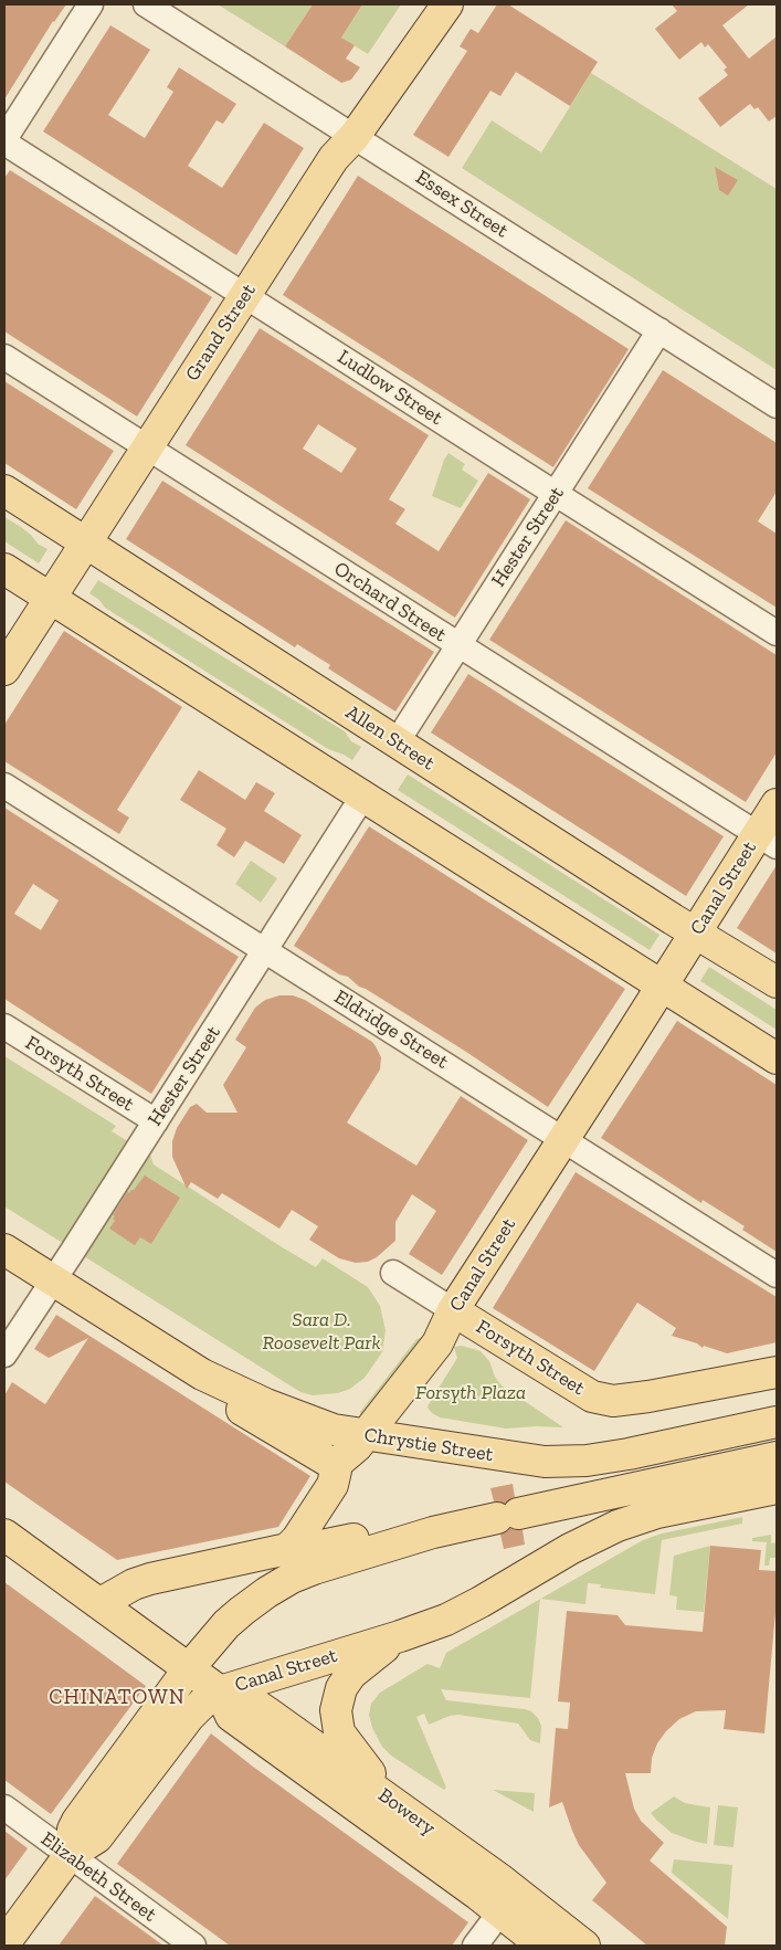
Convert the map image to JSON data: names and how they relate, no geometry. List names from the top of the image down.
{
  "streets": {
    "main road": [
      "Grand Street",
      "Allen Street",
      "Canal Street",
      "Forsyth Street",
      "Chrystie Street",
      "Bowery"
    ],
    "street": [
      "Essex Street",
      "Ludlow Street",
      "Hester Street",
      "Orchard Street",
      "Eldridge Street",
      "Elizabeth Street"
    ]
  },
  "crossings": [
    ["Essex Street", "Grand Street"],
    ["Essex Street", "Hester Street"],
    ["Grand Street", "Ludlow Street"],
    ["Grand Street", "Orchard Street"],
    ["Grand Street", "Allen Street"],
    ["Ludlow Street", "Hester Street"],
    ["Hester Street", "Orchard Street"],
    ["Hester Street", "Allen Street"],
    ["Hester Street", "Eldridge Street"],
    ["Hester Street", "Forsyth Street"],
    ["Hester Street", "Chrystie Street"],
    ["Orchard Street", "Canal Street"],
    ["Allen Street", "Canal Street"],
    ["Canal Street", "Eldridge Street"],
    ["Canal Street", "Forsyth Street"],
    ["Canal Street", "Chrystie Street"],
    ["Canal Street", "Bowery"],
    ["Canal Street", "Elizabeth Street"]
  ],
  "districts": ["CHINATOWN"],
  "parks": ["Sara D. Roosevelt Park", "Forsyth Plaza"]
}
